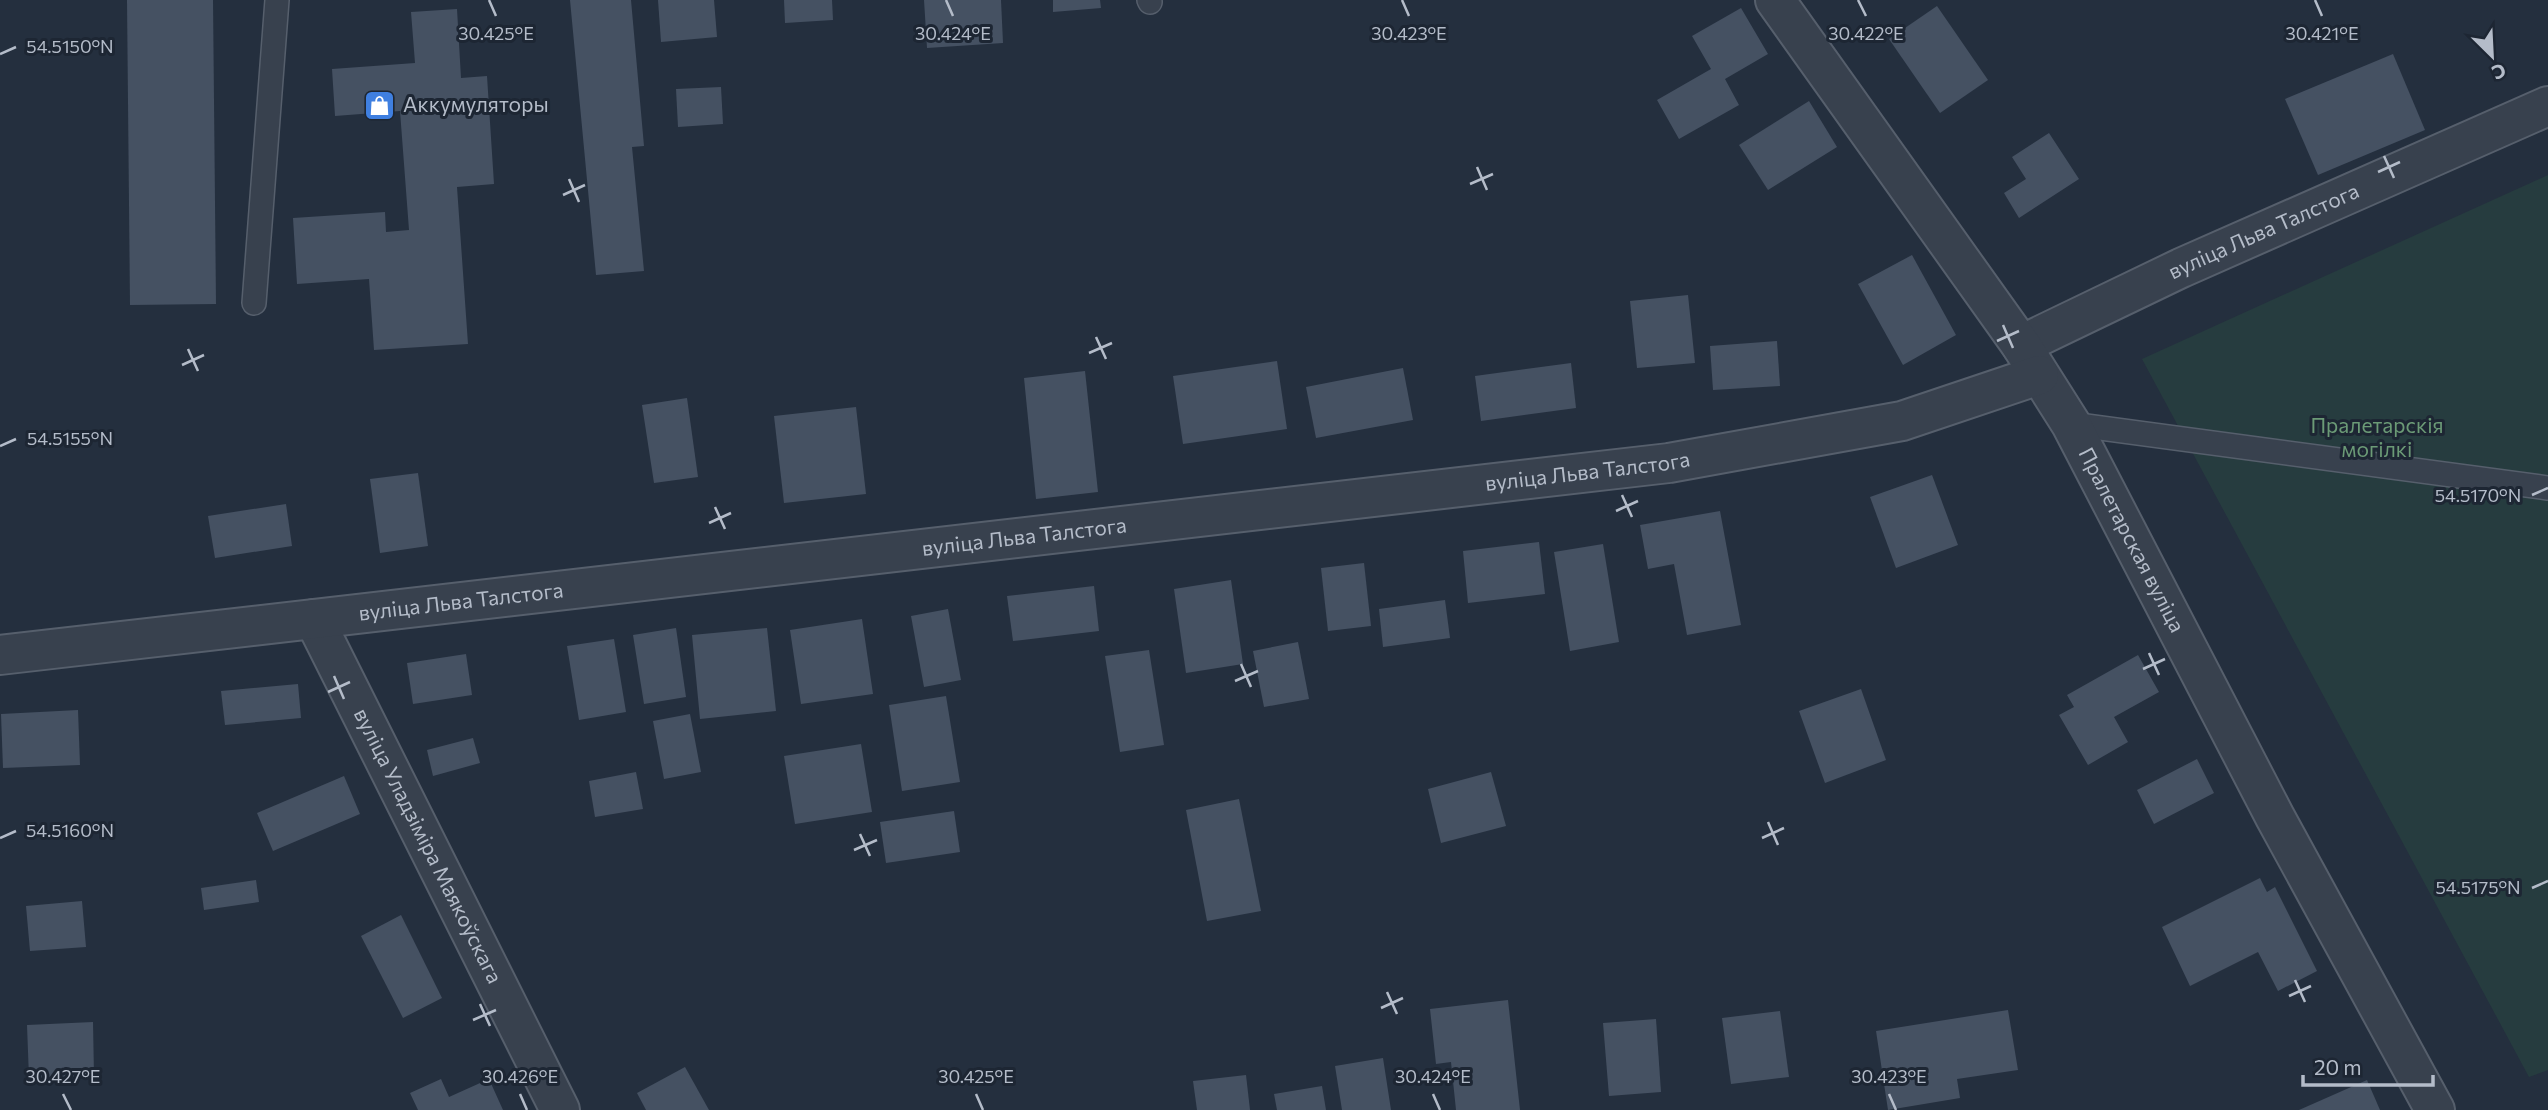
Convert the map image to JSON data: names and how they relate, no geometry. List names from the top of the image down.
{
  "streets": {
    "street": ["вуліца Льва Талстога", "Пралетарская вуліца", "вуліца Уладзіміра Маякоўскага"]
  },
  "crossings": [
    ["вуліца Льва Талстога", "Пралетарская вуліца"],
    ["вуліца Льва Талстога", "вуліца Уладзіміра Маякоўскага"]
  ],
  "parks": ["Пралетарскія могілкі"],
  "places": {
    "shop": ["Аккумуляторы"]
  },
  "scale_bar": "20 m",
  "north": "bottom right",
  "coordinates": [
    "30.425°E",
    "30.424°E",
    "30.423°E",
    "30.421°E",
    "30.422°E",
    "54.5150°N",
    "54.5155°N",
    "54.5170°N",
    "54.5160°N",
    "54.5175°N",
    "30.427°E",
    "30.426°E"
  ]
}
